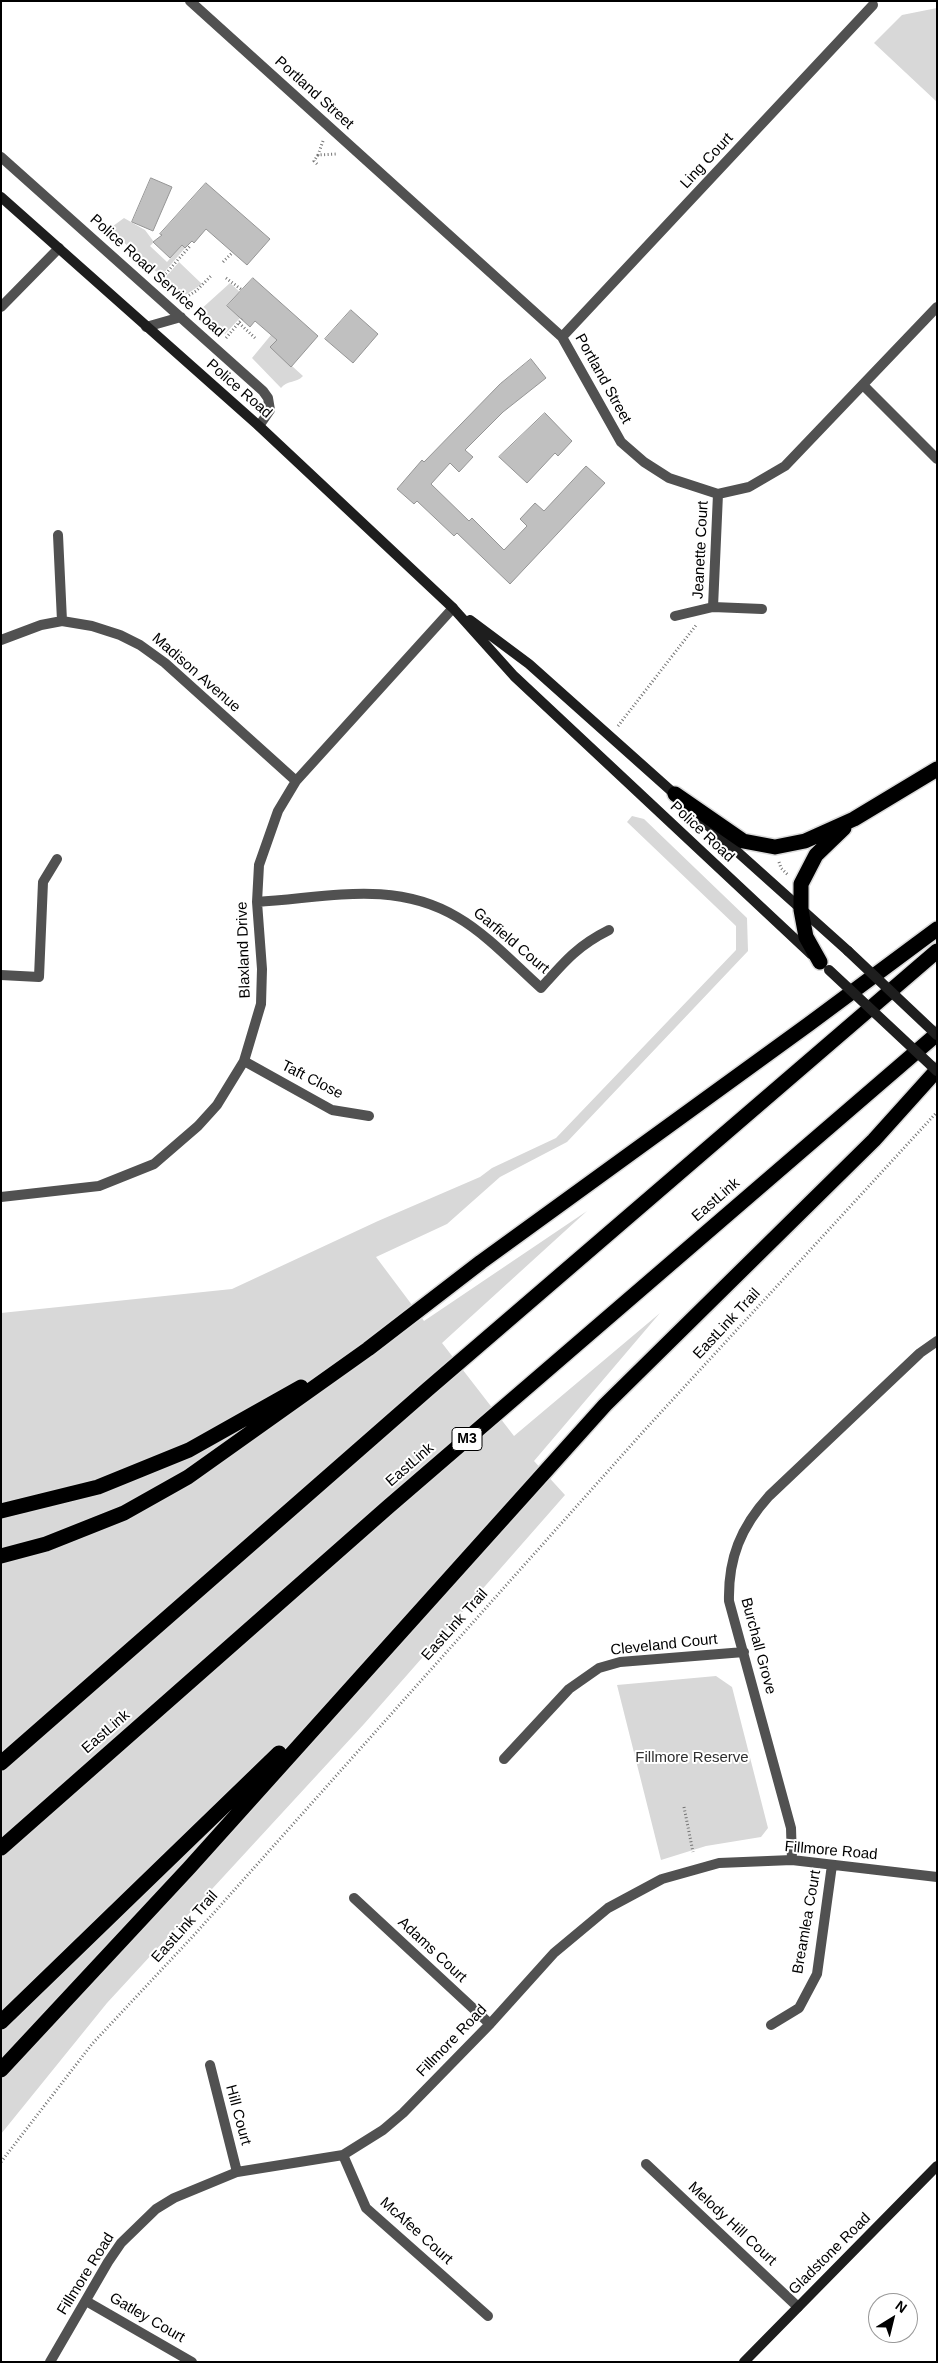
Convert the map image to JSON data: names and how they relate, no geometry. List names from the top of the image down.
{
  "streets": {
    "highway": ["EastLink", "M3"],
    "main road": ["Police Road", "Gladstone Road"],
    "street": [
      "Portland Street",
      "Ling Court",
      "Police Road Service Road",
      "Jeanette Court",
      "Madison Avenue",
      "Garfield Court",
      "Blaxland Drive",
      "Taft Close",
      "Cleveland Court",
      "Burchall Grove",
      "Fillmore Road",
      "Breamlea Court",
      "Adams Court",
      "Hill Court",
      "Melody Hill Court",
      "McAfee Court",
      "Gatley Court"
    ],
    "path": ["EastLink Trail"]
  },
  "crossings": [
    ["Portland Street", "Ling Court"],
    ["Portland Street", "Jeanette Court"],
    ["Police Road Service Road", "Police Road"],
    ["Police Road", "Blaxland Drive"],
    ["Police Road", "EastLink"],
    ["Madison Avenue", "Blaxland Drive"],
    ["Garfield Court", "Blaxland Drive"],
    ["Blaxland Drive", "Taft Close"],
    ["Cleveland Court", "Burchall Grove"],
    ["Burchall Grove", "Fillmore Road"],
    ["Fillmore Road", "Breamlea Court"],
    ["Fillmore Road", "Adams Court"],
    ["Fillmore Road", "Hill Court"],
    ["Fillmore Road", "McAfee Court"],
    ["Fillmore Road", "Gatley Court"],
    ["Melody Hill Court", "Gladstone Road"]
  ],
  "parks": ["Fillmore Reserve"],
  "north": "top right"
}
